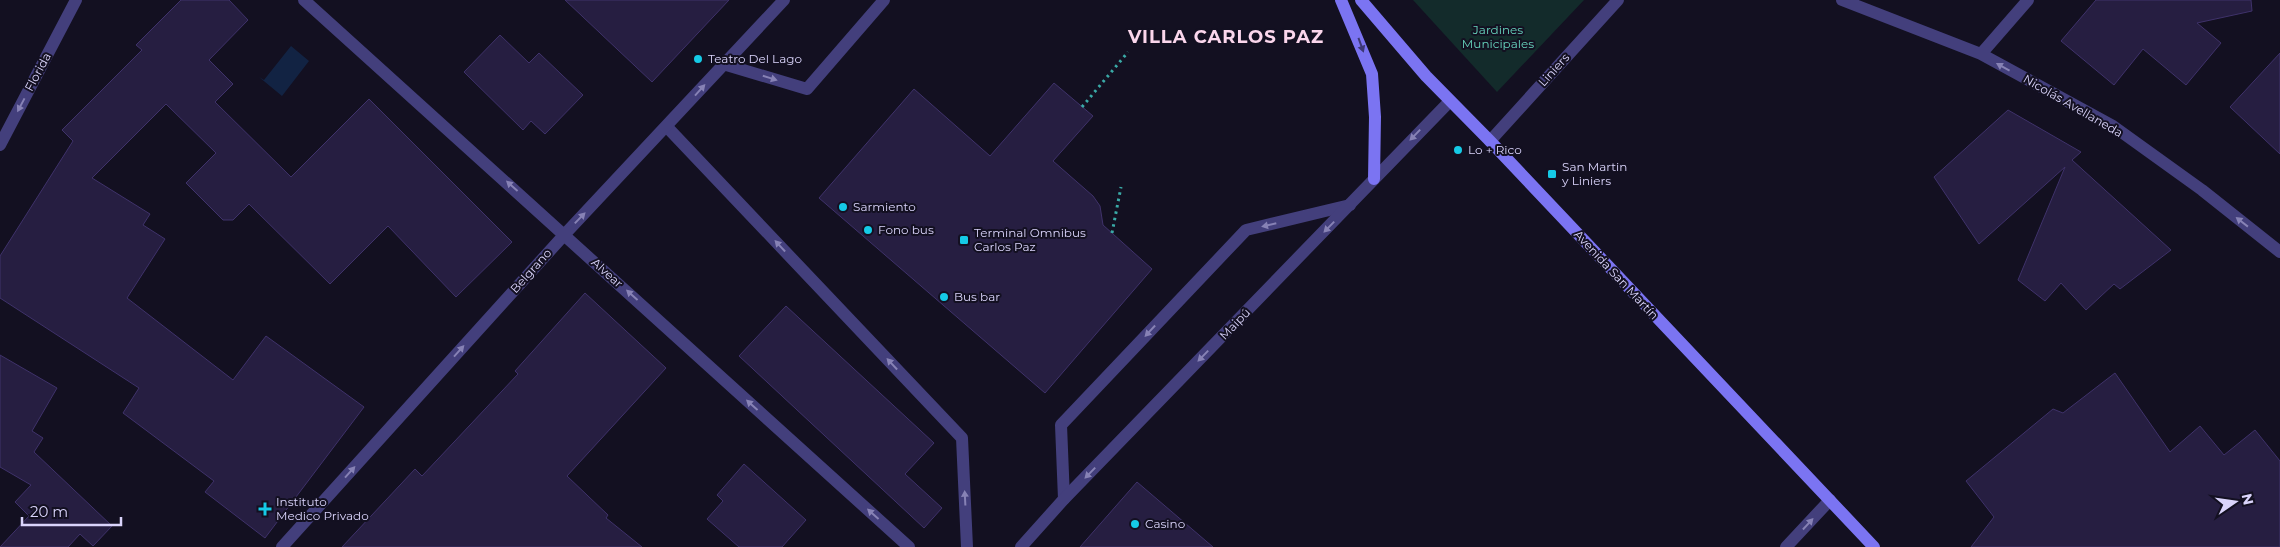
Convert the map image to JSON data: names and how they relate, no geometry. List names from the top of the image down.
{
  "streets": {
    "main road": ["Avenida San Martín"],
    "street": [
      "Liniers",
      "Florida",
      "Nicolás Avellaneda",
      "Belgrano",
      "Alvear",
      "Maipú"
    ]
  },
  "crossings": [
    ["Liniers", "Avenida San Martín"],
    ["Belgrano", "Alvear"],
    ["Avenida San Martín", "Maipú"]
  ],
  "one_way": [
    "Florida",
    "Nicolás Avellaneda",
    "Belgrano",
    "Alvear"
  ],
  "districts": ["VILLA CARLOS PAZ"],
  "parks": ["Jardines Municipales"],
  "places": {
    "other": [
      "Teatro Del Lago",
      "Lo + Rico",
      "Sarmiento",
      "Fono bus",
      "Bus bar",
      "Casino"
    ],
    "transit": ["San Martin y Liniers", "Terminal Omnibus Carlos Paz"],
    "health": ["Instituto Medico Privado"]
  },
  "scale_bar": "20 m",
  "north": "right"
}
